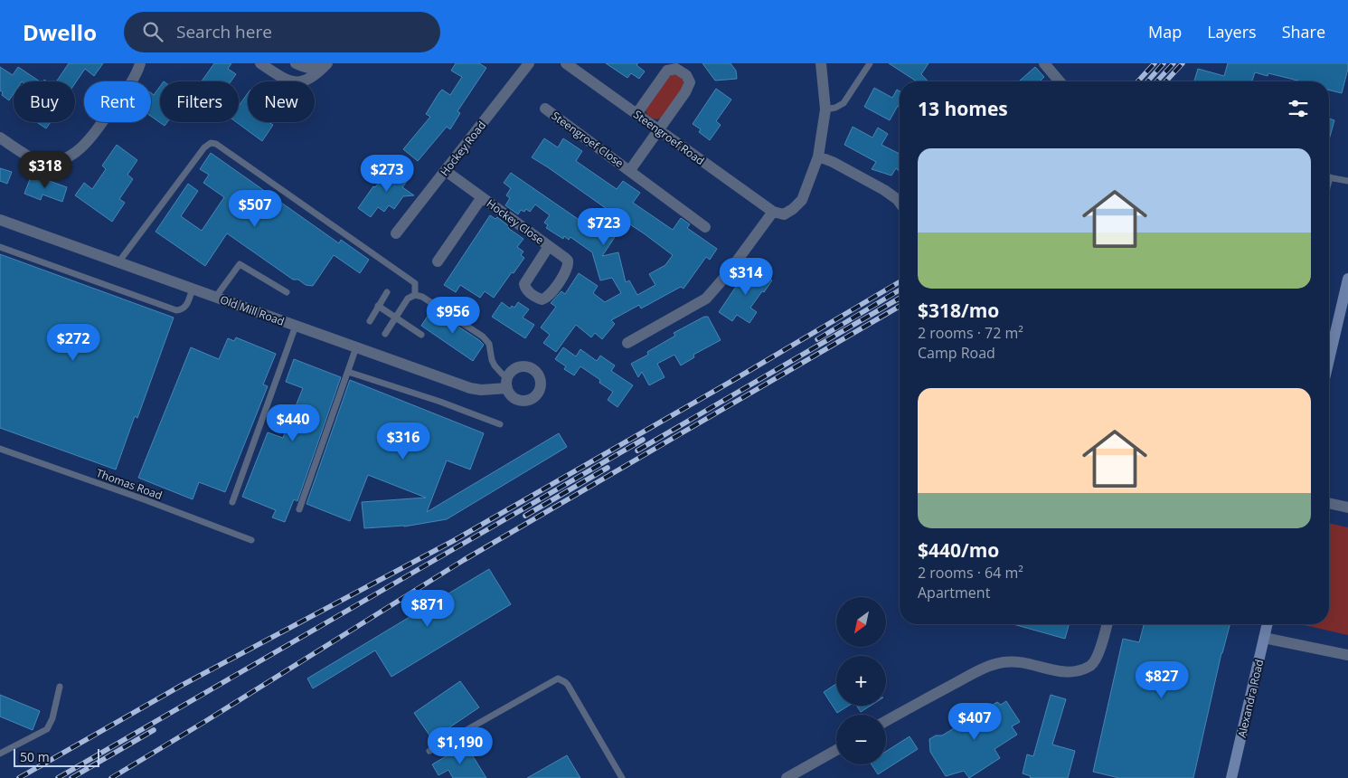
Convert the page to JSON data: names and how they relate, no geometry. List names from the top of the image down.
{
  "streets": {
    "street": [
      "Steengroef Road",
      "Steengroef Close",
      "Hockey Road",
      "Hockey Close",
      "Old Mill Road",
      "Alexandra Road"
    ],
    "lane": ["Thomas Road"]
  },
  "crossings": [
    ["Steengroef Road", "Steengroef Close"],
    ["Hockey Road", "Hockey Close"]
  ],
  "scale_bar": "50 m",
  "north": "bottom left",
  "page": {
    "header": "Dwello",
    "search": "Search here",
    "nav": ["Map", "Layers", "Share"],
    "chip": [
      "Buy",
      "Rent",
      "Filters",
      "New"
    ],
    "heading": "13 homes",
    "list": [
      {
        "name": "$318/mo",
        "note": "2 rooms · 72 m² · Camp Road"
      },
      {
        "name": "$440/mo",
        "note": "2 rooms · 64 m² · Apartment"
      }
    ],
    "price": [
      "$318",
      "$273",
      "$507",
      "$723",
      "$314",
      "$956",
      "$272",
      "$440",
      "$316",
      "$871",
      "$827",
      "$407",
      "$1,190"
    ],
    "map_buttons": ["+", "−"],
    "scale": "50 m"
  }
}
